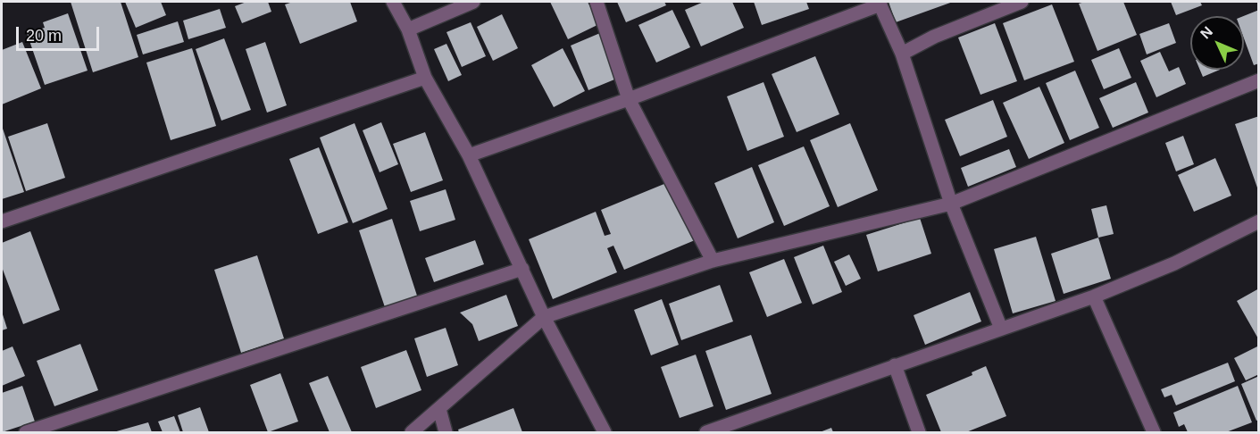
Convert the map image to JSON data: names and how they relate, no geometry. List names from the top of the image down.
{
  "scale_bar": "20 m",
  "north": "top left"
}
